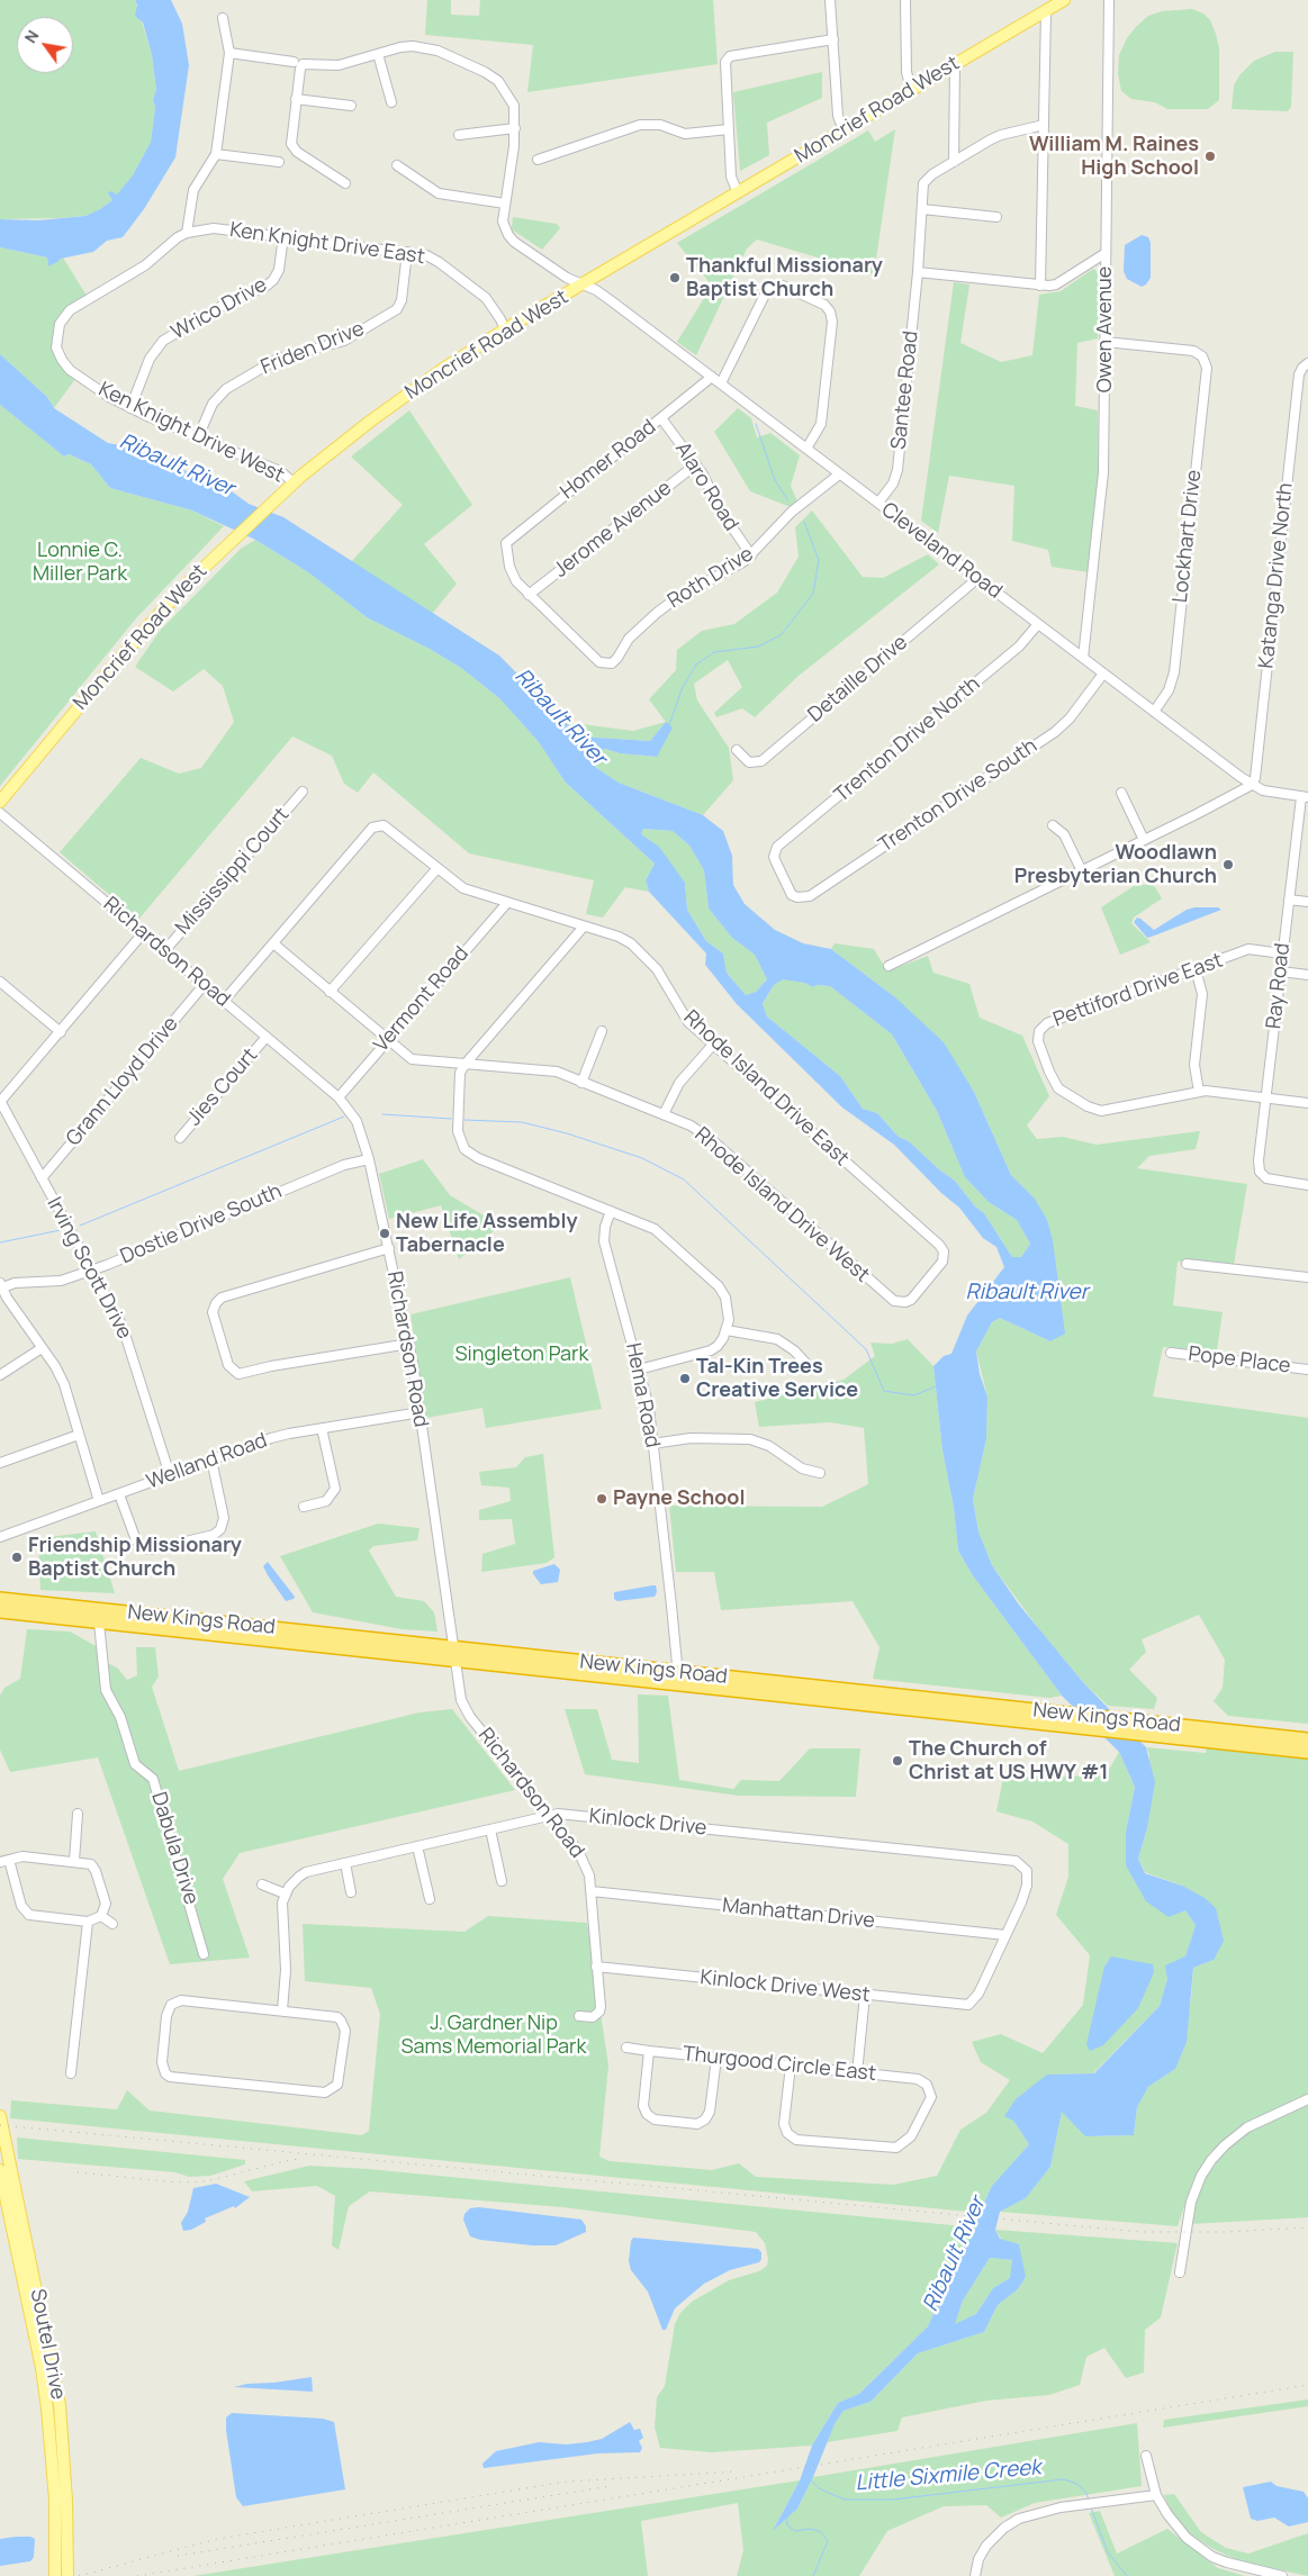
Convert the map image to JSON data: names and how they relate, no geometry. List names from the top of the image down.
{
  "streets": {
    "highway": ["New Kings Road"],
    "main road": ["Moncrief Road West", "Soutel Drive"],
    "street": [
      "Ken Knight Drive East",
      "Wrico Drive",
      "Owen Avenue",
      "Friden Drive",
      "Santee Road",
      "Ken Knight Drive West",
      "Homer Road",
      "Alaro Road",
      "Jerome Avenue",
      "Lockhart Drive",
      "Cleveland Road",
      "Katanga Drive North",
      "Roth Drive",
      "Detaille Drive",
      "Trenton Drive North",
      "Trenton Drive South",
      "Mississippi Court",
      "Richardson Road",
      "Ray Road",
      "Pettiford Drive East",
      "Vermont Road",
      "Grann Lloyd Drive",
      "Jies Court",
      "Rhode Island Drive East",
      "Rhode Island Drive West",
      "Dostie Drive South",
      "Irving Scott Drive",
      "Pope Place",
      "Hema Road",
      "Welland Road",
      "Kinlock Drive",
      "Dabula Drive",
      "Manhattan Drive",
      "Kinlock Drive West",
      "Thurgood Circle East"
    ]
  },
  "crossings": [
    ["Moncrief Road West", "Ken Knight Drive East"],
    ["Moncrief Road West", "Ken Knight Drive West"],
    ["Moncrief Road West", "Cleveland Road"],
    ["Ken Knight Drive East", "Wrico Drive"],
    ["Ken Knight Drive East", "Friden Drive"],
    ["Ken Knight Drive East", "Ken Knight Drive West"],
    ["Wrico Drive", "Ken Knight Drive West"],
    ["Owen Avenue", "Lockhart Drive"],
    ["Owen Avenue", "Cleveland Road"],
    ["Friden Drive", "Ken Knight Drive West"],
    ["Santee Road", "Cleveland Road"],
    ["Homer Road", "Alaro Road"],
    ["Homer Road", "Jerome Avenue"],
    ["Homer Road", "Cleveland Road"],
    ["Homer Road", "Roth Drive"],
    ["Alaro Road", "Jerome Avenue"],
    ["Alaro Road", "Roth Drive"],
    ["Jerome Avenue", "Roth Drive"],
    ["Lockhart Drive", "Cleveland Road"],
    ["Cleveland Road", "Katanga Drive North"],
    ["Cleveland Road", "Roth Drive"],
    ["Cleveland Road", "Detaille Drive"],
    ["Cleveland Road", "Trenton Drive North"],
    ["Cleveland Road", "Trenton Drive South"],
    ["Cleveland Road", "Ray Road"],
    ["Trenton Drive North", "Trenton Drive South"],
    ["Mississippi Court", "Richardson Road"],
    ["Richardson Road", "Vermont Road"],
    ["Richardson Road", "Grann Lloyd Drive"],
    ["Richardson Road", "Jies Court"],
    ["Richardson Road", "Dostie Drive South"],
    ["Richardson Road", "Welland Road"],
    ["Richardson Road", "New Kings Road"],
    ["Richardson Road", "Kinlock Drive"],
    ["Richardson Road", "Manhattan Drive"],
    ["Richardson Road", "Kinlock Drive West"],
    ["Ray Road", "Pettiford Drive East"],
    ["Vermont Road", "Rhode Island Drive East"],
    ["Vermont Road", "Rhode Island Drive West"],
    ["Grann Lloyd Drive", "Irving Scott Drive"],
    ["Rhode Island Drive East", "Rhode Island Drive West"],
    ["Dostie Drive South", "Irving Scott Drive"],
    ["Irving Scott Drive", "Welland Road"],
    ["Hema Road", "New Kings Road"],
    ["New Kings Road", "Dabula Drive"],
    ["Kinlock Drive", "Manhattan Drive"],
    ["Kinlock Drive", "Kinlock Drive West"],
    ["Manhattan Drive", "Kinlock Drive West"]
  ],
  "water": ["Ribault River", "Little Sixmile Creek"],
  "parks": ["Lonnie C. Miller Park", "Singleton Park", "J. Gardner Nip Sams Memorial Park"],
  "places": [
    "William M. Raines High School",
    "Thankful Missionary Baptist Church",
    "Woodlawn Presbyterian Church",
    "New Life Assembly Tabernacle",
    "Tal-Kin Trees Creative Service",
    "Payne School",
    "Friendship Missionary Baptist Church",
    "The Church of Christ at US HWY #1"
  ],
  "north": "top left"
}
